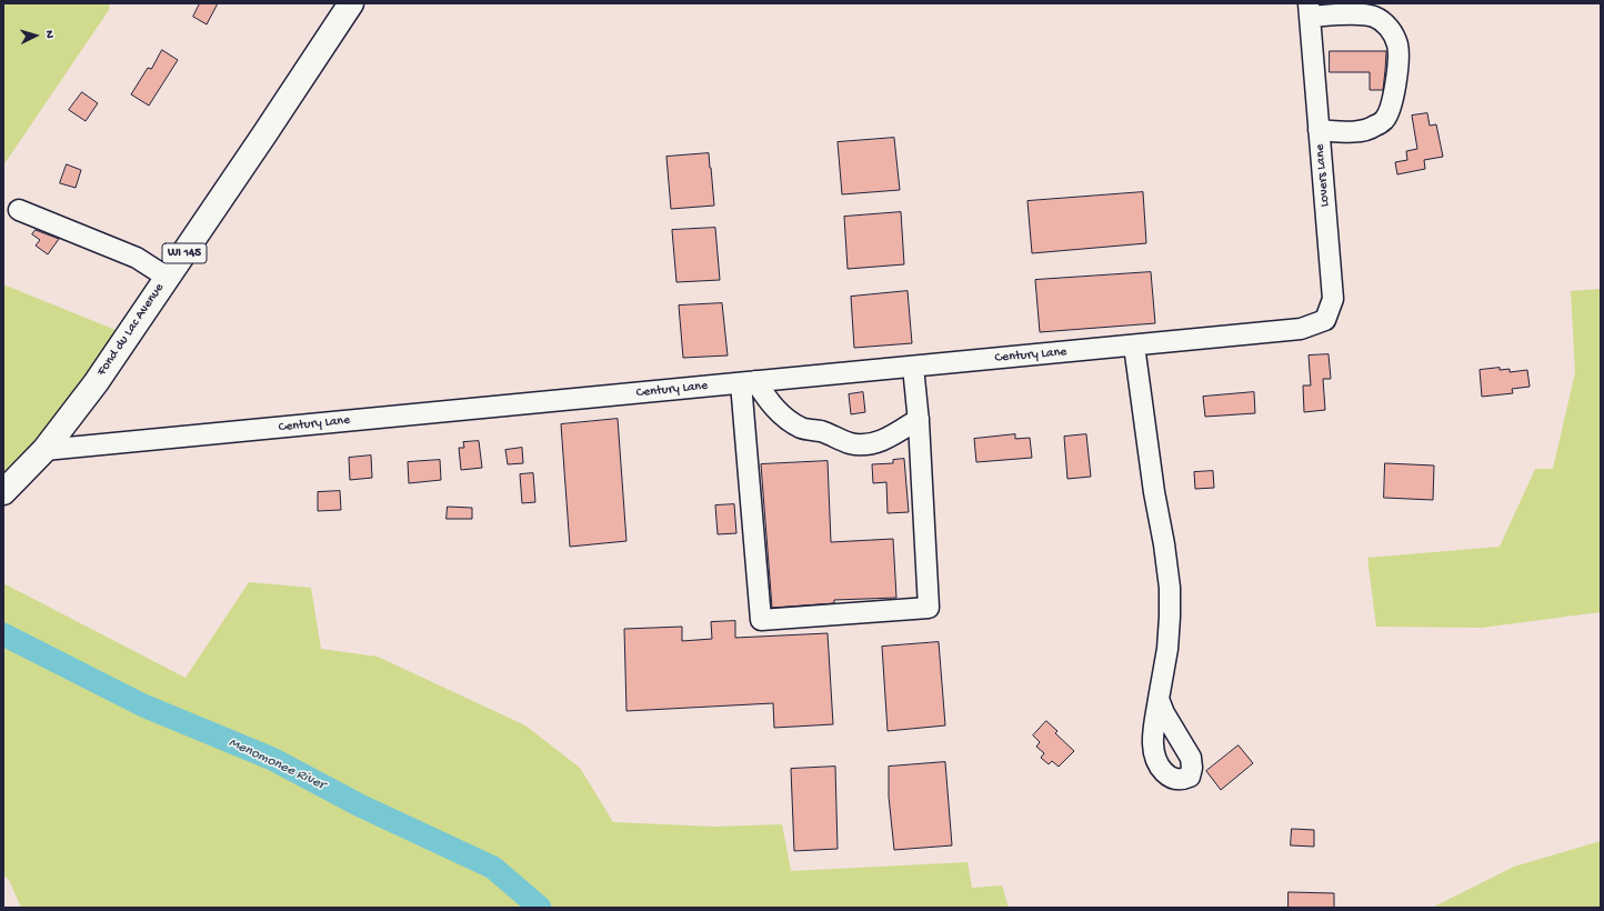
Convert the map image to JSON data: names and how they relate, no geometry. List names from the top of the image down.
{
  "streets": {
    "main road": ["WI 145", "Fond du Lac Avenue"],
    "street": ["Lovers Lane", "Century Lane"]
  },
  "crossings": [
    ["Lovers Lane", "Century Lane"],
    ["Fond du Lac Avenue", "Century Lane"]
  ],
  "water": ["Menomonee River"],
  "north": "right"
}
